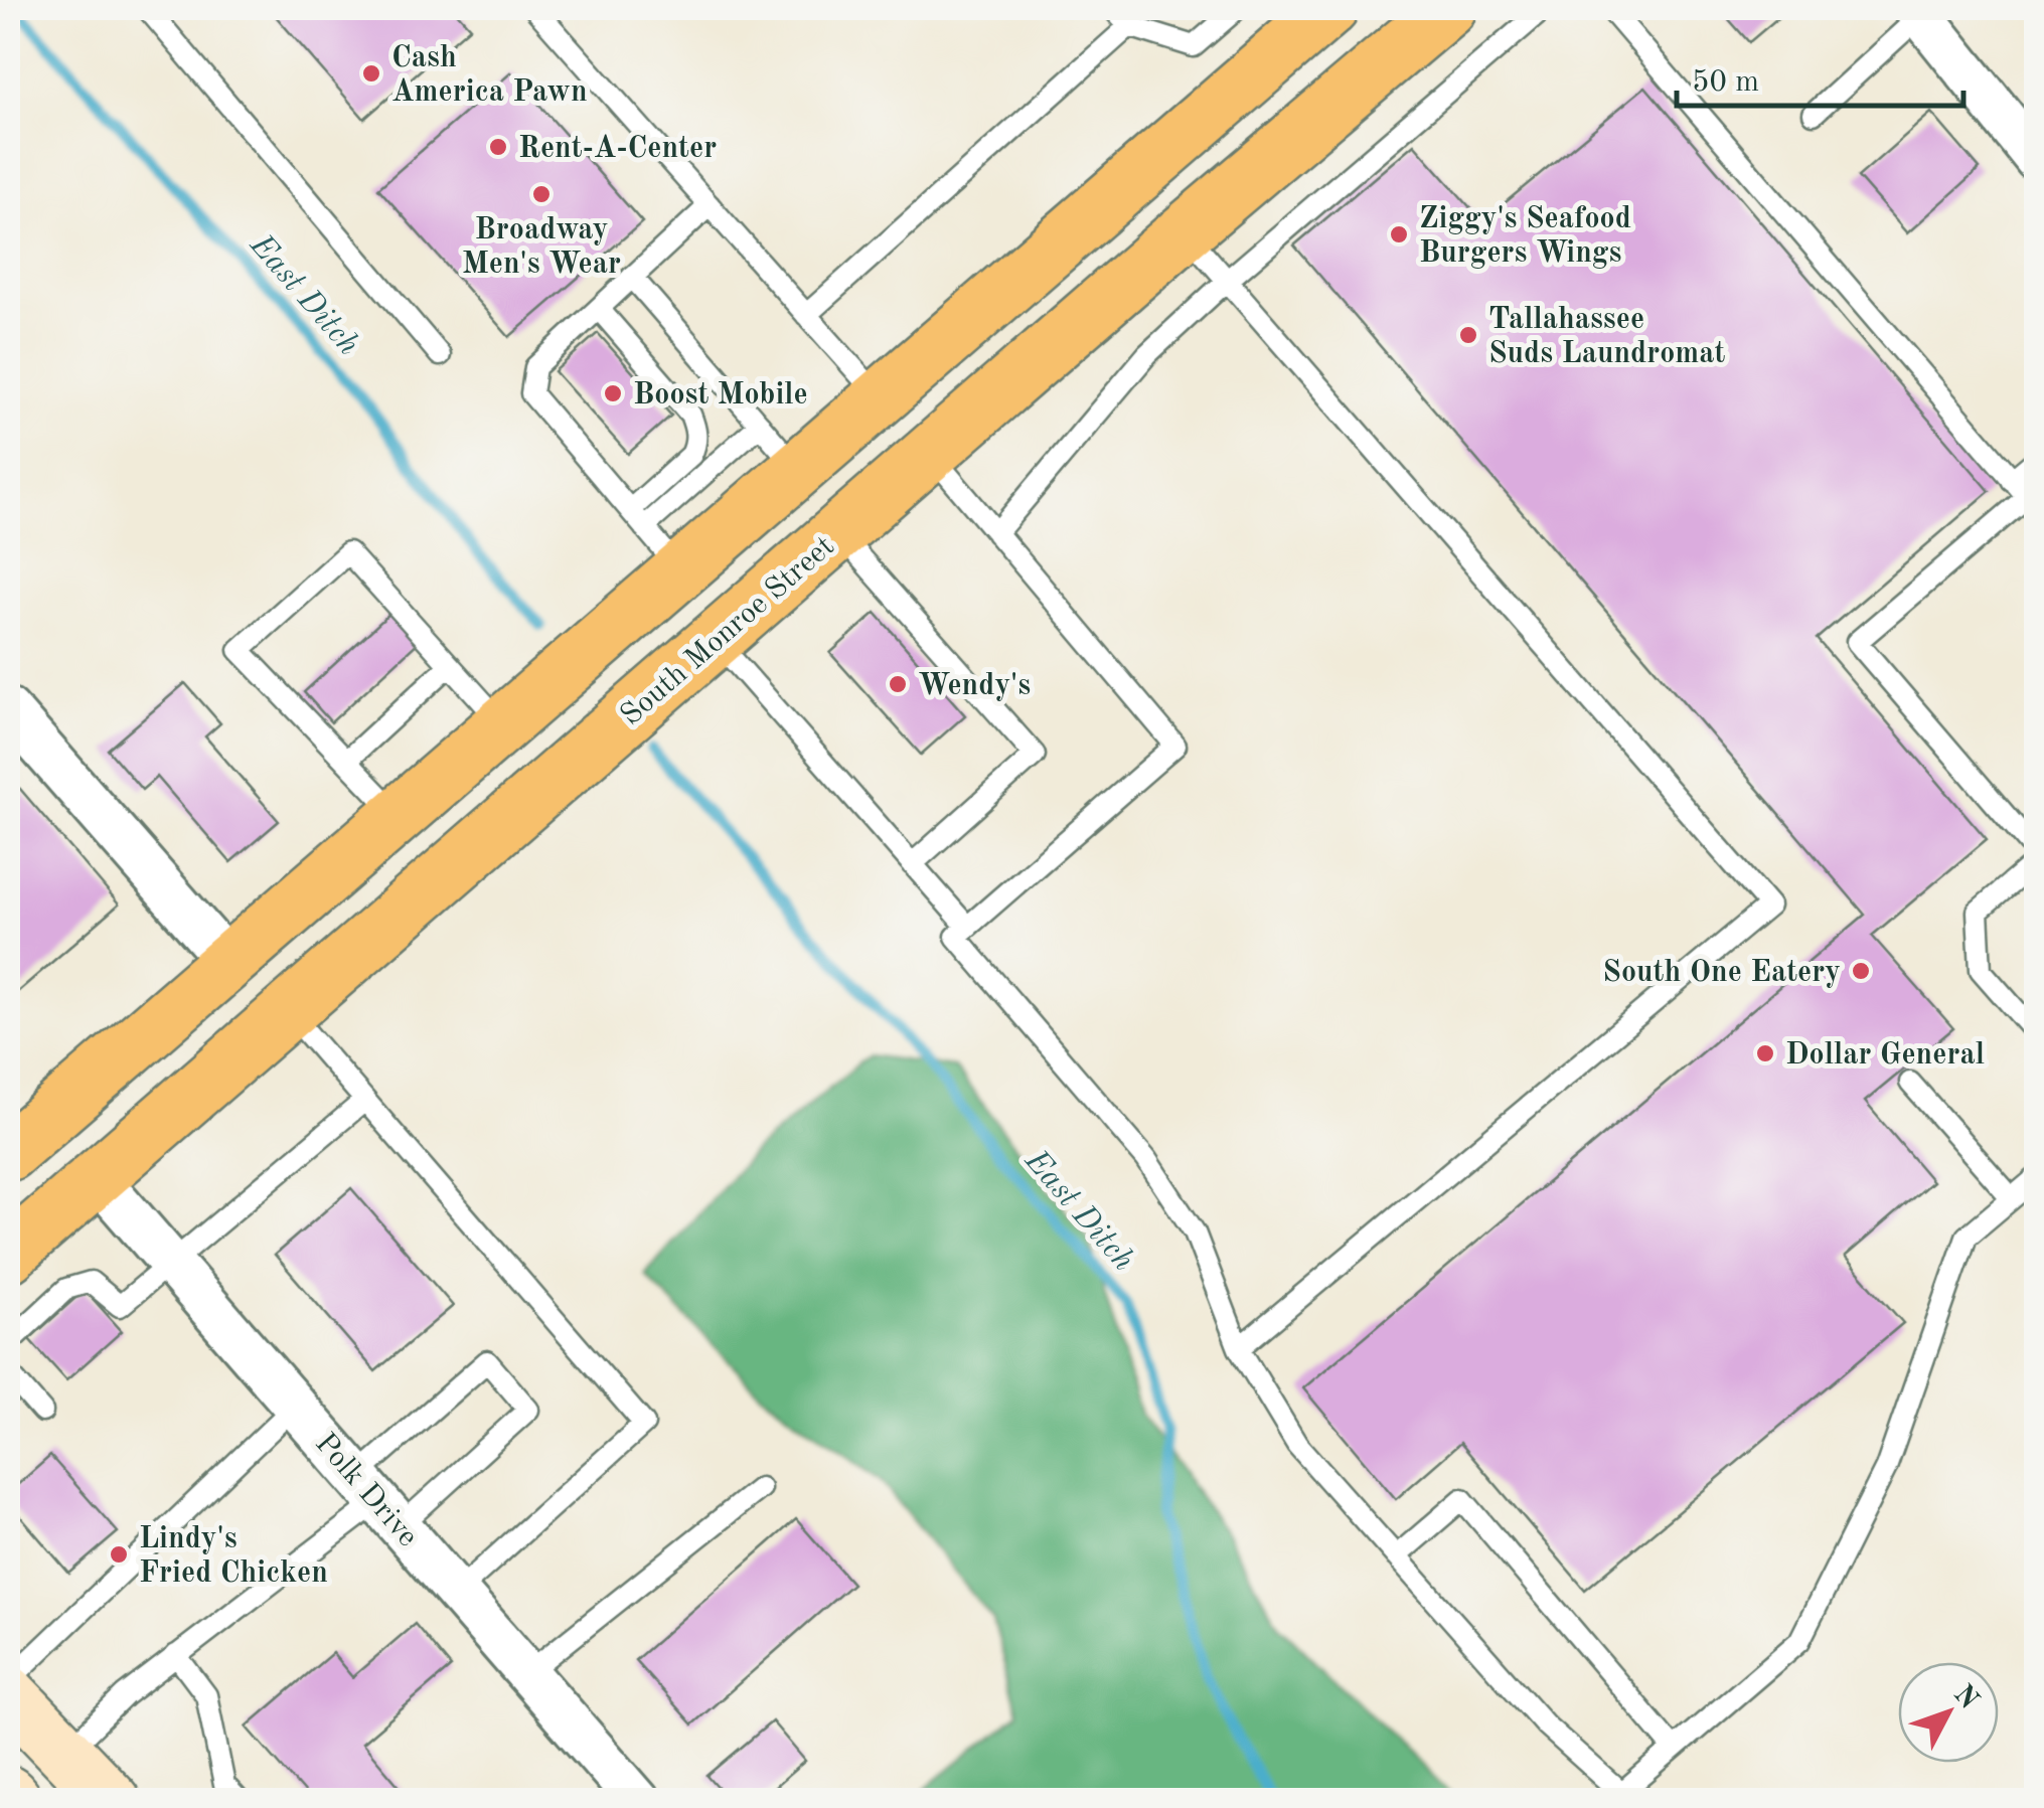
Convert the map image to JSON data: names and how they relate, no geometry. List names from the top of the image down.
{
  "streets": {
    "main road": ["South Monroe Street"],
    "street": ["Polk Drive"]
  },
  "crossings": [
    ["South Monroe Street", "Polk Drive"]
  ],
  "water": ["East Ditch"],
  "places": [
    "Cash America Pawn",
    "Rent-A-Center",
    "Broadway Men's Wear",
    "Ziggy's Seafood Burgers Wings",
    "Tallahassee Suds Laundromat",
    "Boost Mobile",
    "Wendy's",
    "South One Eatery",
    "Dollar General",
    "Lindy's Fried Chicken"
  ],
  "scale_bar": "50 m",
  "north": "top right"
}
